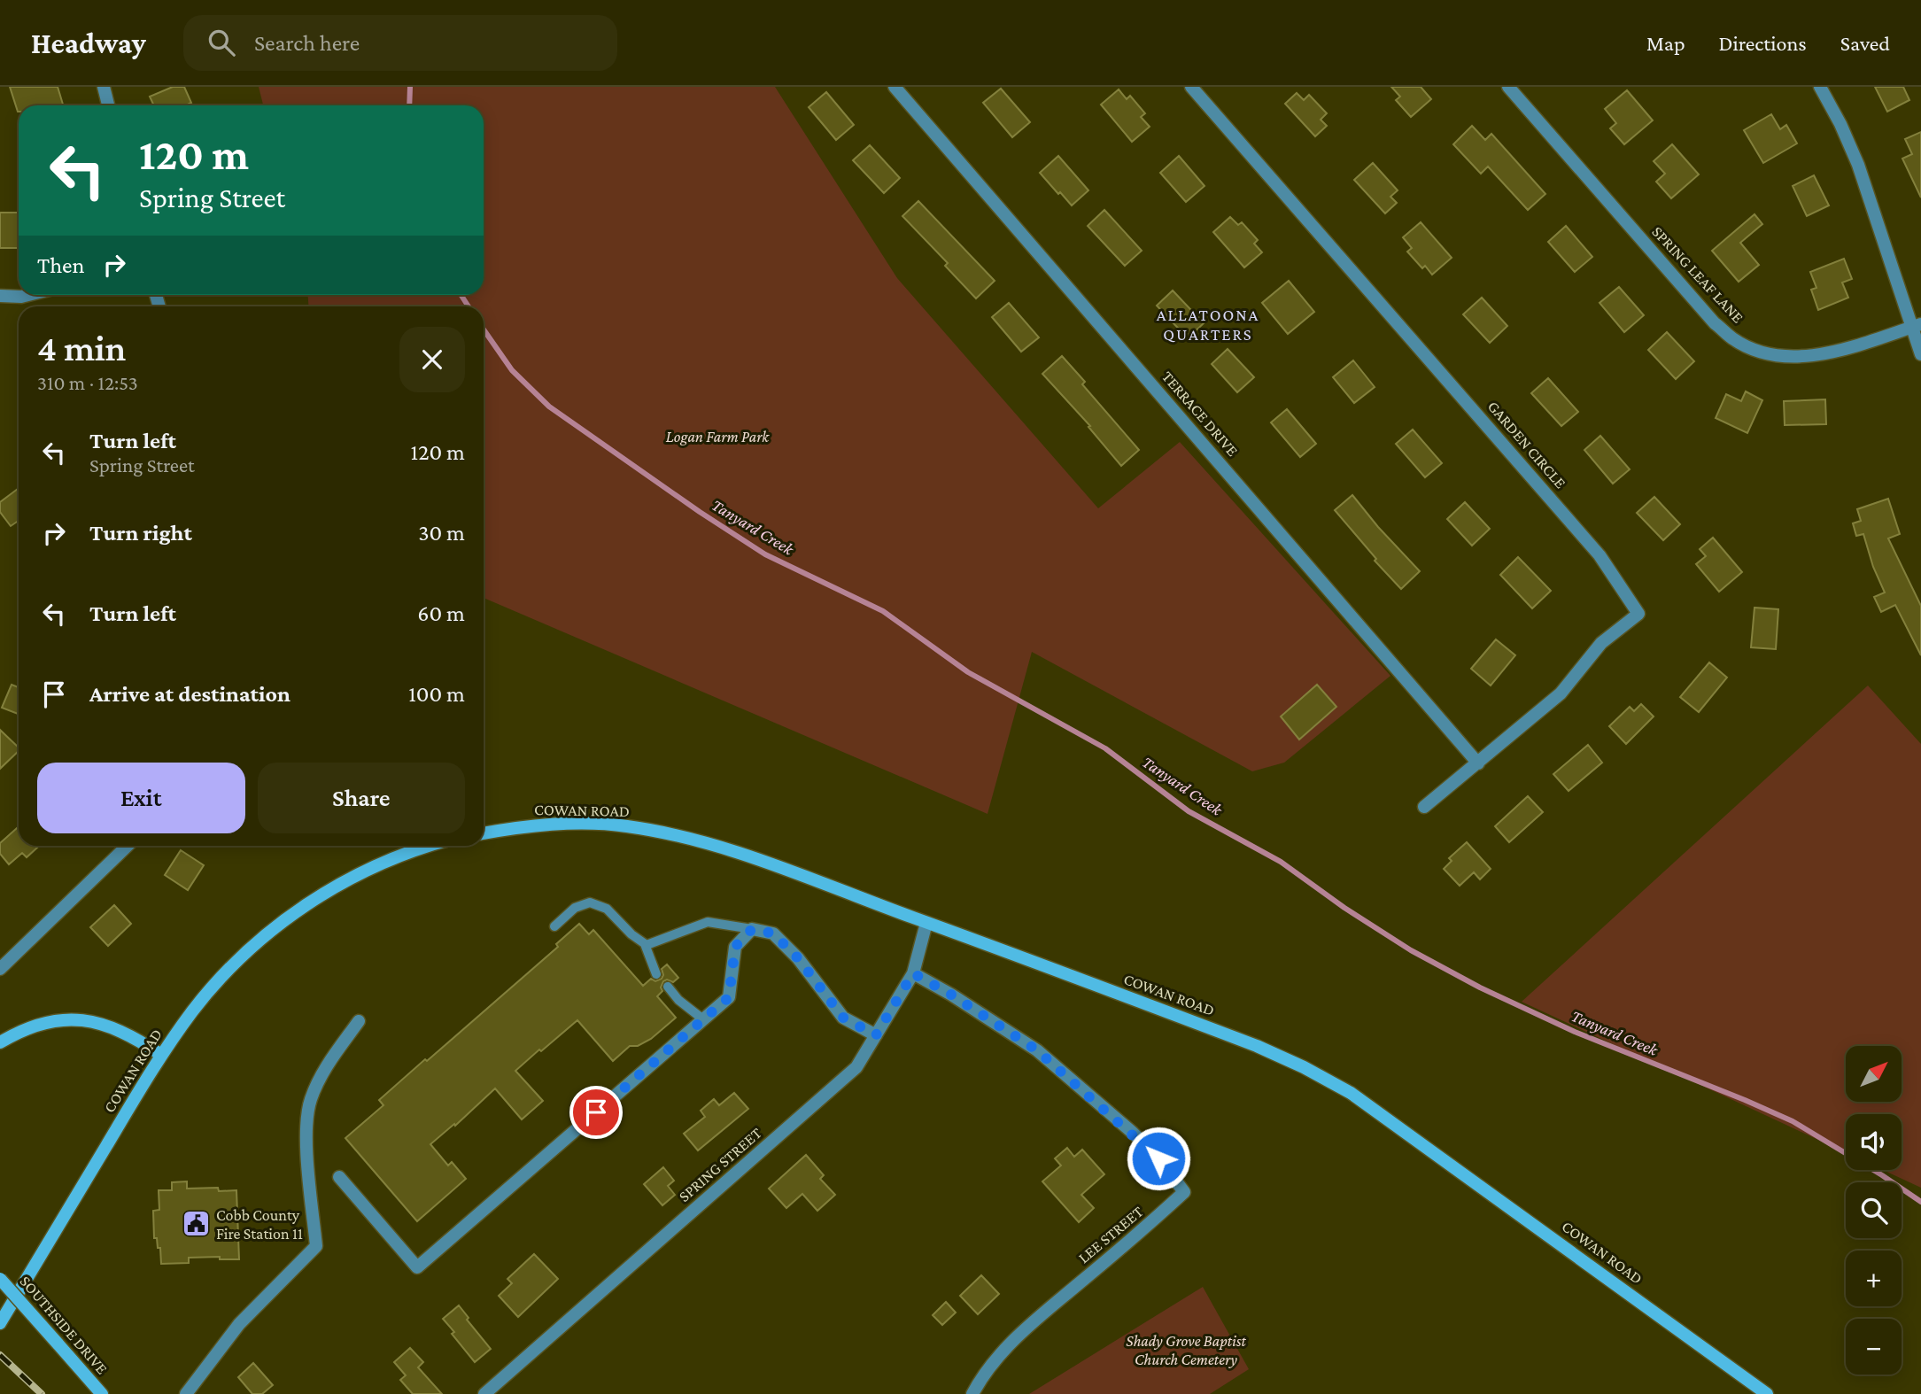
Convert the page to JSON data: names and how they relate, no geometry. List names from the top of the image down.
{
  "streets": {
    "main road": ["COWAN ROAD", "SOUTHSIDE DRIVE"],
    "street": [
      "SPRING LEAF LANE",
      "TERRACE DRIVE",
      "GARDEN CIRCLE",
      "SPRING STREET",
      "LEE STREET"
    ]
  },
  "crossings": [
    ["TERRACE DRIVE", "GARDEN CIRCLE"],
    ["COWAN ROAD", "SPRING STREET"],
    ["SPRING STREET", "LEE STREET"]
  ],
  "districts": ["ALLATOONA QUARTERS"],
  "water": ["Tanyard Creek"],
  "parks": ["Logan Farm Park", "Shady Grove Baptist Church Cemetery"],
  "places": {
    "public building": ["Cobb County Fire Station 11"]
  },
  "north": "top right",
  "page": {
    "header": "Headway",
    "search": "Search here",
    "nav": ["Map", "Directions", "Saved"],
    "turn": ["120 m", "Spring Street"],
    "then": "Then",
    "heading": ["4 min", "310 m · 12:53"],
    "list": [
      {
        "name": "Turn left",
        "note": "Spring Street",
        "value": "120 m"
      },
      {
        "name": "Turn right",
        "value": "30 m"
      },
      {
        "name": "Turn left",
        "value": "60 m"
      },
      {
        "name": "Arrive at destination",
        "value": "100 m"
      }
    ],
    "buttons": ["Exit", "Share"],
    "map_buttons": ["+", "−"]
  }
}
